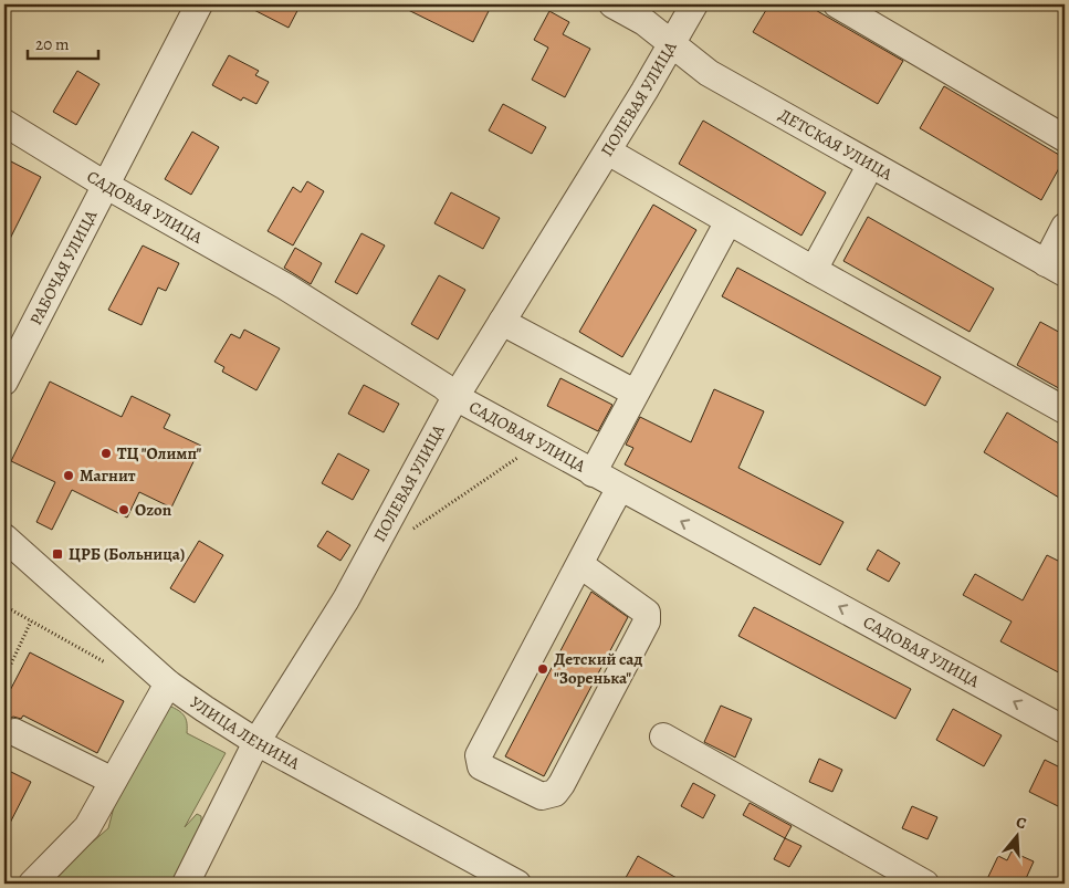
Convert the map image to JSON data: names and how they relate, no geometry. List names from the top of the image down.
{
  "streets": {
    "street": [
      "ПОЛЕВАЯ УЛИЦА",
      "ДЕТСКАЯ УЛИЦА",
      "САДОВАЯ УЛИЦА",
      "РАБОЧАЯ УЛИЦА",
      "УЛИЦА ЛЕНИНА"
    ]
  },
  "crossings": [
    ["ПОЛЕВАЯ УЛИЦА", "ДЕТСКАЯ УЛИЦА"],
    ["ПОЛЕВАЯ УЛИЦА", "САДОВАЯ УЛИЦА"],
    ["ПОЛЕВАЯ УЛИЦА", "УЛИЦА ЛЕНИНА"],
    ["САДОВАЯ УЛИЦА", "РАБОЧАЯ УЛИЦА"]
  ],
  "places": {
    "other": [
      "ТЦ \"Олимп\"",
      "Магнит",
      "Ozon",
      "Детский сад \"Зоренька\""
    ],
    "transit": ["ЦРБ (Больница)"]
  },
  "scale_bar": "20 m",
  "north": "top"
}
